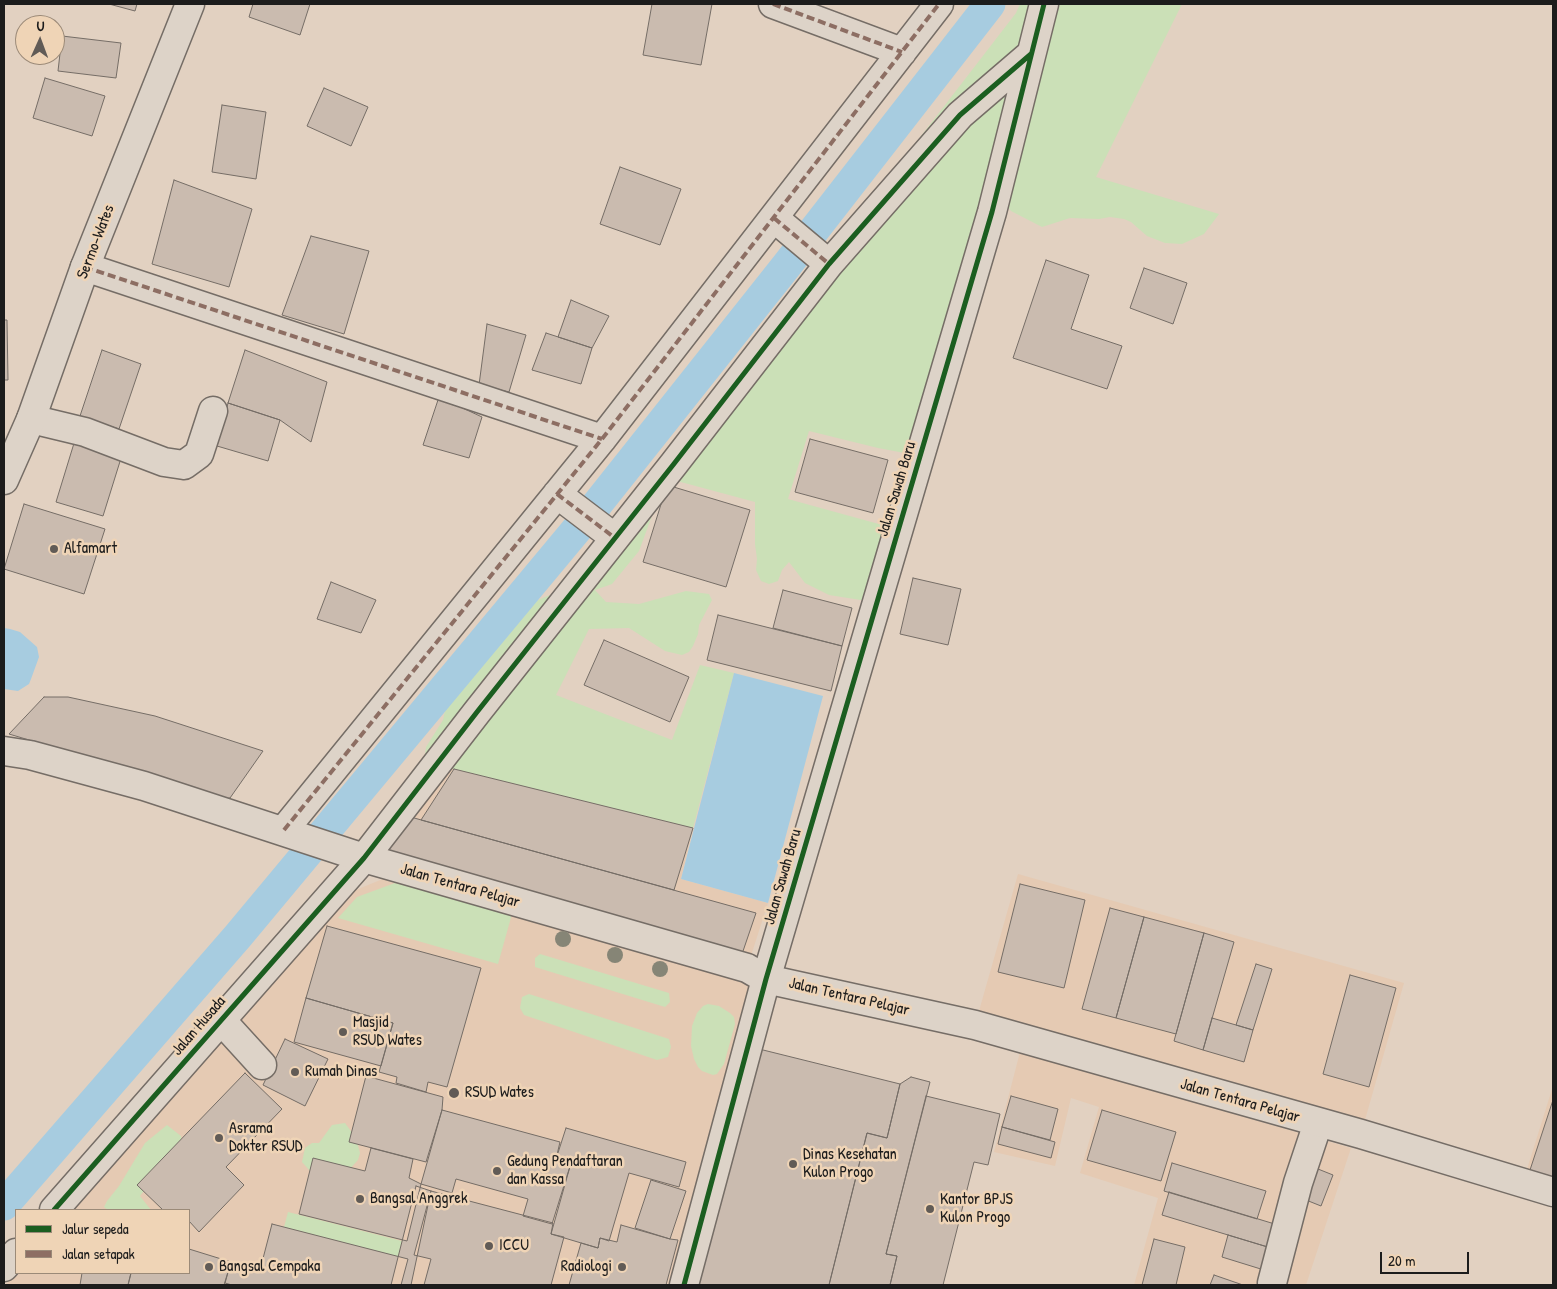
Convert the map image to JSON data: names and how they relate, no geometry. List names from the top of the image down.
{
  "streets": {
    "street": [
      "Sermo-Wates",
      "Jalan Sawah Baru",
      "Jalan Tentara Pelajar",
      "Jalan Husada"
    ]
  },
  "crossings": [
    ["Jalan Sawah Baru", "Jalan Tentara Pelajar"],
    ["Jalan Sawah Baru", "Jalan Husada"],
    ["Jalan Tentara Pelajar", "Jalan Husada"]
  ],
  "places": [
    "Alfamart",
    "Masjid RSUD Wates",
    "Rumah Dinas",
    "RSUD Wates",
    "Asrama Dokter RSUD",
    "Dinas Kesehatan Kulon Progo",
    "Gedung Pendaftaran dan Kassa",
    "Bangsal Anggrek",
    "Kantor BPJS Kulon Progo",
    "ICCU",
    "Bangsal Cempaka",
    "Radiologi"
  ],
  "legend": ["Jalur sepeda", "Jalan setapak"],
  "scale_bar": "20 m",
  "north": "top"
}
